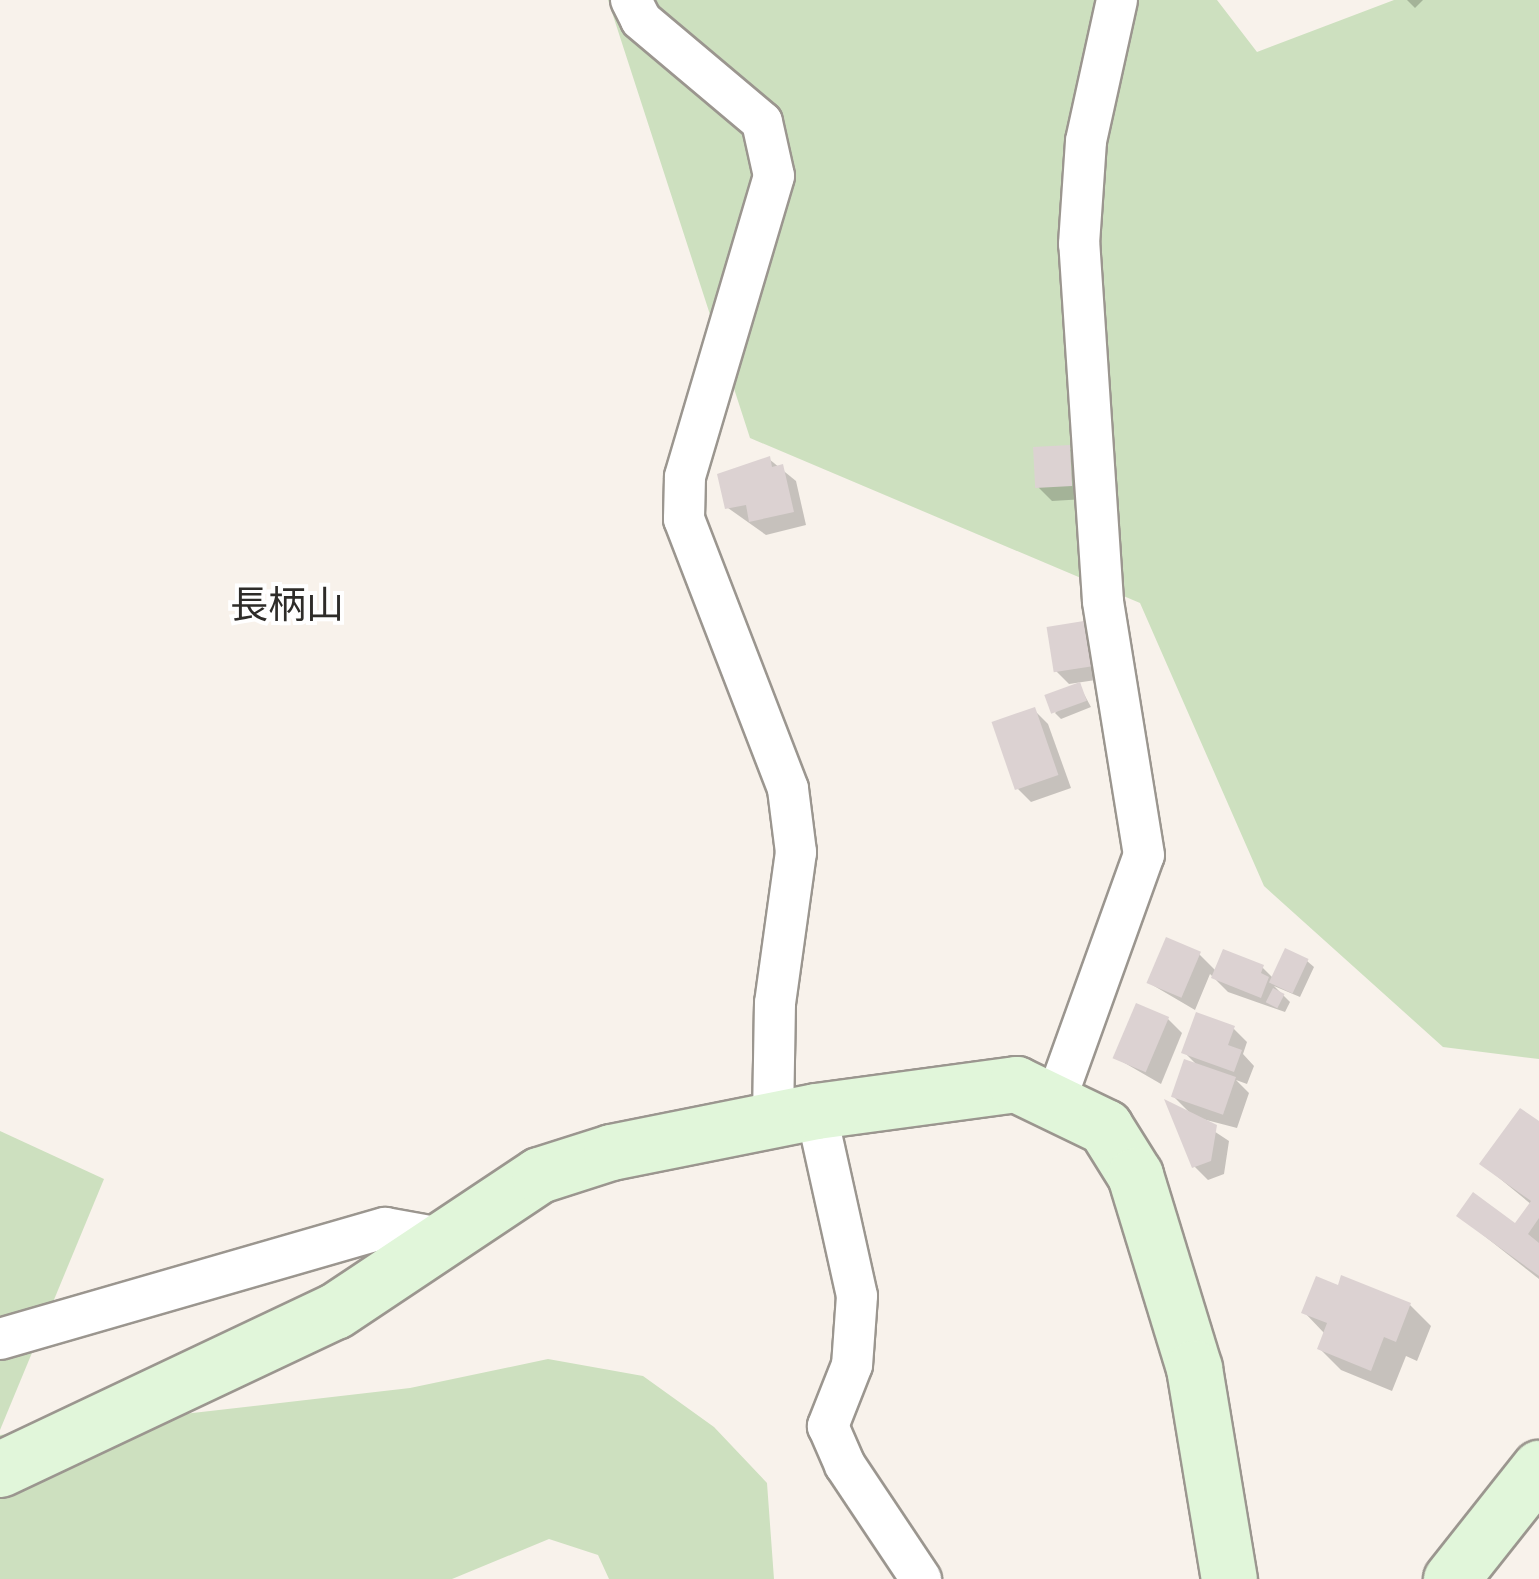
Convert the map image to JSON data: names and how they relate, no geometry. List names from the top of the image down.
{
  "districts": ["長柄山"]
}
